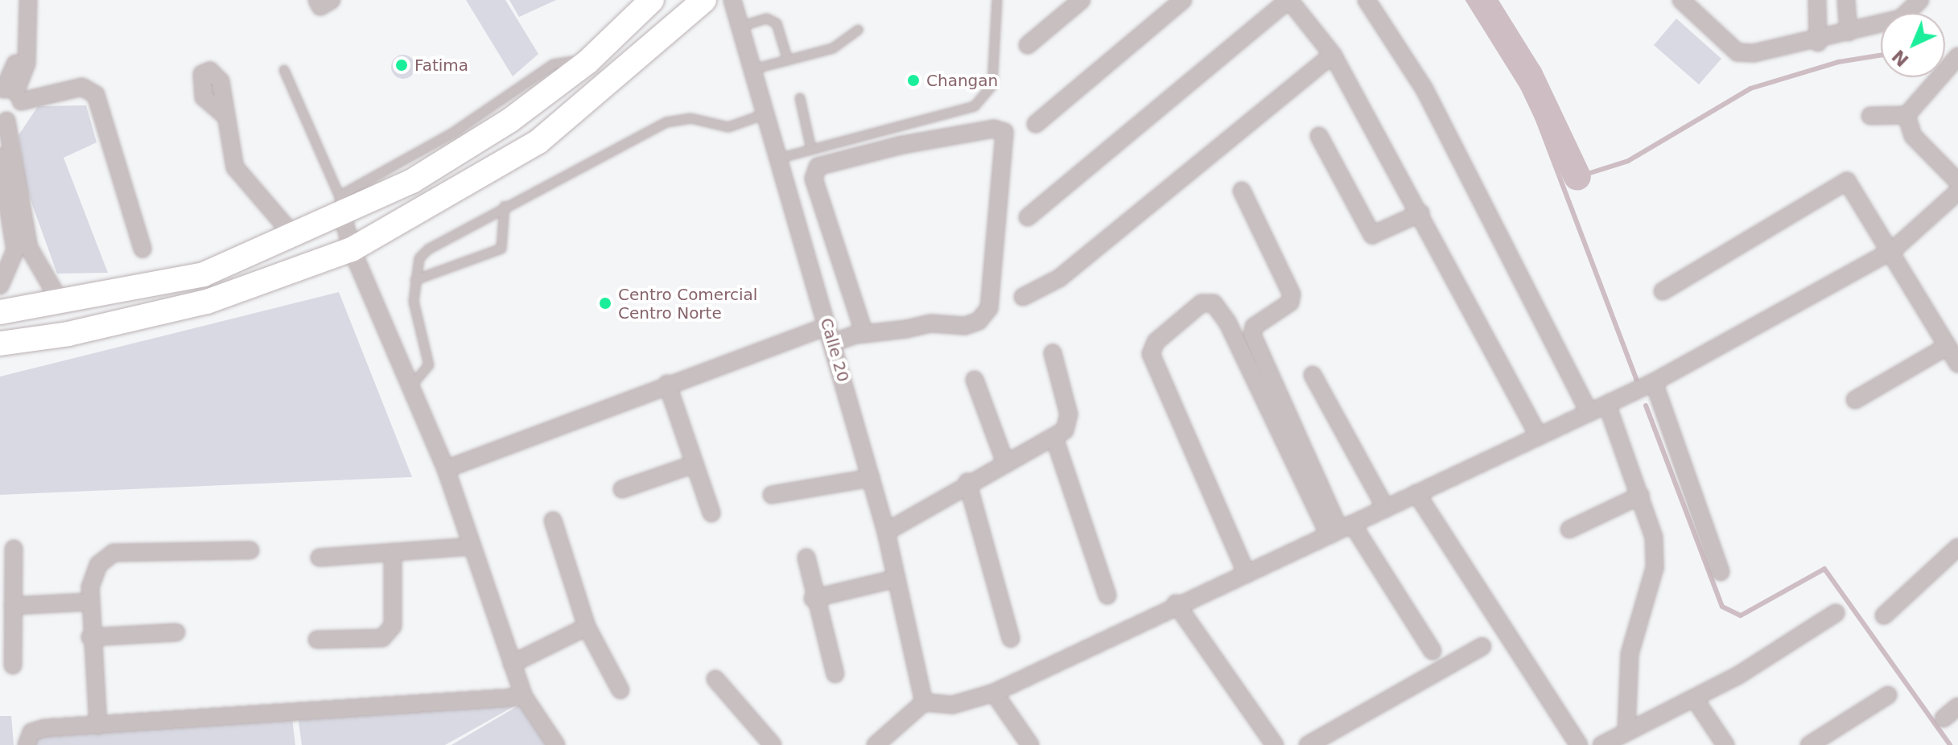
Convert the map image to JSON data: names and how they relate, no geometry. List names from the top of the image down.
{
  "streets": {
    "street": ["Calle 20"]
  },
  "places": ["Fatima", "Changan", "Centro Comercial Centro Norte"],
  "north": "bottom left"
}
